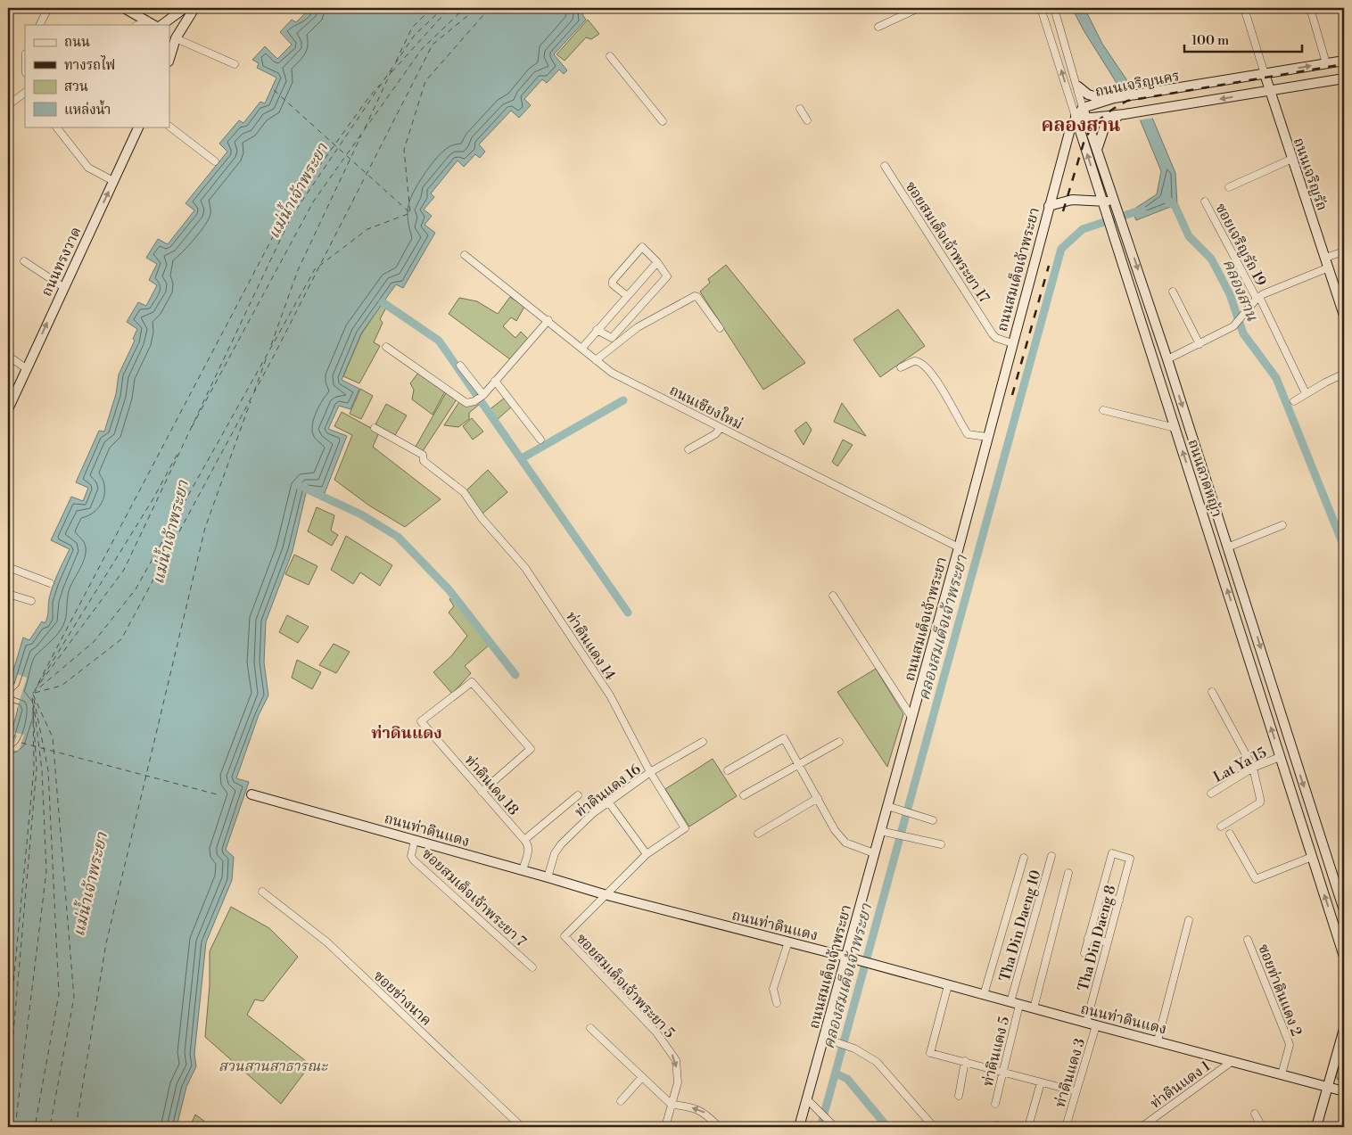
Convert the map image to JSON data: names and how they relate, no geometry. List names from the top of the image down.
{
  "streets": {
    "main road": [
      "ถนนเจริญนคร",
      "ถนนเจริญรัถ",
      "ถนนทรงวาด",
      "ถนนสมเด็จเจ้าพระยา",
      "ถนนลาดหญ้า",
      "ถนนท่าดินแดง"
    ],
    "street": [
      "ซอยสมเด็จเจ้าพระยา 17",
      "ซอยเจริญรัถ 19",
      "ถนนเชียงใหม่",
      "ท่าดินแดง 14",
      "Lat Ya 15",
      "ท่าดินเดง 18",
      "ท่าดินแดง 16",
      "ซอยสมเด็จเจ้าพระยา 7",
      "Tha Din Daeng 10",
      "Tha Din Daeng 8",
      "ซอยสมเด็จเจ้าพระยา 5",
      "ซอยท่าดินแดง 2",
      "ซอยช่างนาค",
      "ท่าดินแดง 5",
      "ท่าดินแดง 3",
      "ท่าดินแดง 1"
    ]
  },
  "crossings": [
    ["ถนนเจริญนคร", "ถนนเจริญรัถ"],
    ["ถนนเจริญนคร", "ถนนสมเด็จเจ้าพระยา"],
    ["ถนนเจริญนคร", "ถนนลาดหญ้า"],
    ["ถนนเจริญรัถ", "ซอยเจริญรัถ 19"],
    ["ซอยสมเด็จเจ้าพระยา 17", "ถนนสมเด็จเจ้าพระยา"],
    ["ถนนสมเด็จเจ้าพระยา", "ถนนเชียงใหม่"],
    ["ถนนสมเด็จเจ้าพระยา", "ถนนลาดหญ้า"],
    ["ถนนสมเด็จเจ้าพระยา", "ถนนท่าดินแดง"],
    ["ถนนลาดหญ้า", "Lat Ya 15"],
    ["ท่าดินแดง 14", "ท่าดินแดง 16"],
    ["ท่าดินแดง 14", "ถนนท่าดินแดง"],
    ["ท่าดินแดง 14", "ซอยสมเด็จเจ้าพระยา 5"],
    ["ท่าดินแดง 16", "ถนนท่าดินแดง"],
    ["ถนนท่าดินแดง", "ซอยสมเด็จเจ้าพระยา 7"],
    ["ถนนท่าดินแดง", "Tha Din Daeng 10"],
    ["ถนนท่าดินแดง", "Tha Din Daeng 8"],
    ["ถนนท่าดินแดง", "ซอยท่าดินแดง 2"],
    ["ถนนท่าดินแดง", "ท่าดินแดง 5"],
    ["ถนนท่าดินแดง", "ท่าดินแดง 3"],
    ["ถนนท่าดินแดง", "ท่าดินแดง 1"],
    ["Tha Din Daeng 10", "ท่าดินแดง 5"]
  ],
  "one_way": ["ถนนทรงวาด"],
  "districts": ["คลองสาน", "ท่าดินแดง"],
  "water": ["แม่น้ำเจ้าพระยา", "คลองสาน", "คลองสมเด็จเจ้าพระยา"],
  "parks": ["สวนสานสาธารณะ"],
  "legend": [
    "ถนน",
    "ทางรถไฟ",
    "สวน",
    "แหล่งน้ำ"
  ],
  "scale_bar": "100 m"
}
